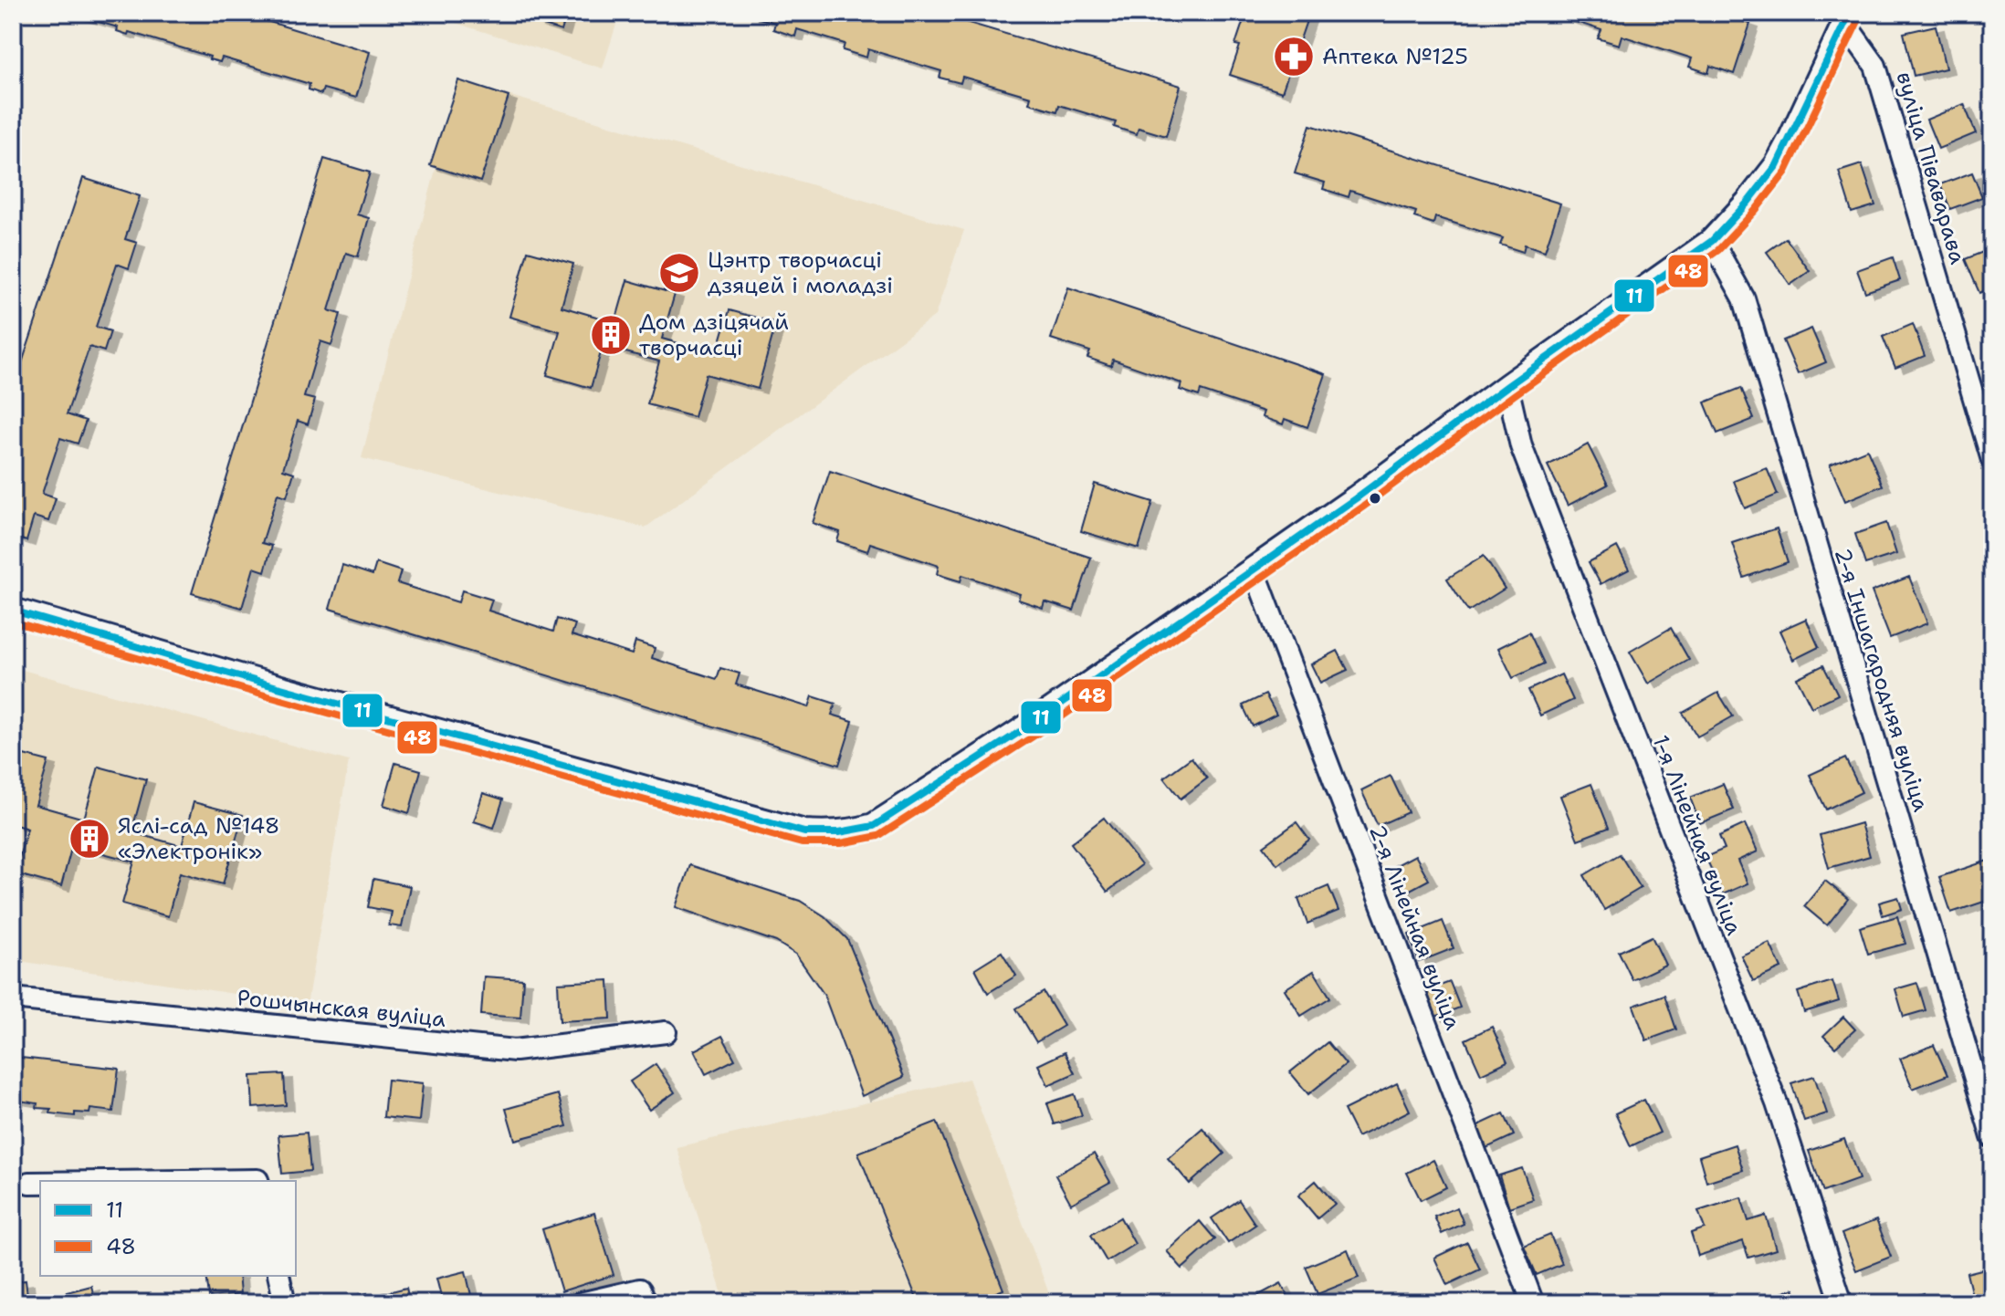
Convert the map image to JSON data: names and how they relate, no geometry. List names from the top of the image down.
{
  "streets": {
    "street": [
      "вуліца Піваварава",
      "2-я Іншагародняя вуліца",
      "1-я Лінейная вуліца",
      "2-я Лінейная вуліца",
      "Рошчынская вуліца"
    ]
  },
  "places": {
    "pharmacy": ["Аптека №125"],
    "school or university": ["Цэнтр творчасці дзяцей і моладзі"],
    "building": ["Дом дзіцячай творчасці", "Яслі-сад №148 «Электронік»"]
  },
  "lines": ["transit line 11", "transit line 48"],
  "legend": ["11", "48"]
}
